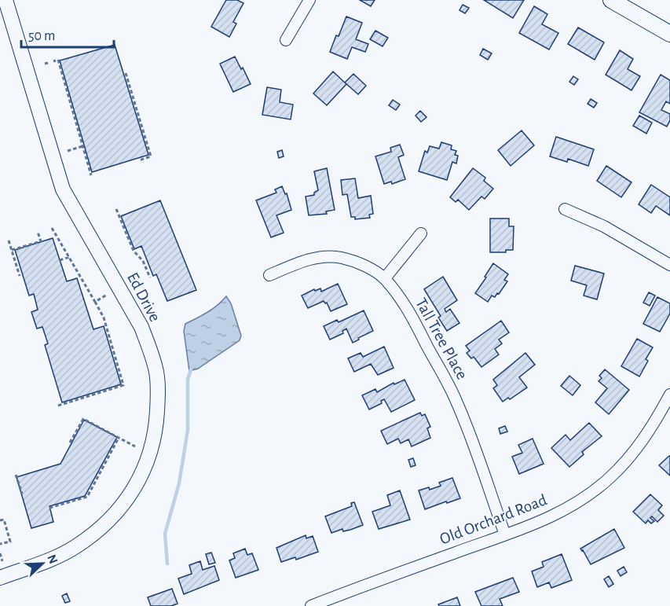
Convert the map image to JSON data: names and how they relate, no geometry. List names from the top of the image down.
{
  "streets": {
    "street": ["Ed Drive", "Tall Tree Place", "Old Orchard Road"]
  },
  "crossings": [
    ["Tall Tree Place", "Old Orchard Road"]
  ],
  "scale_bar": "50 m",
  "north": "top right"
}
